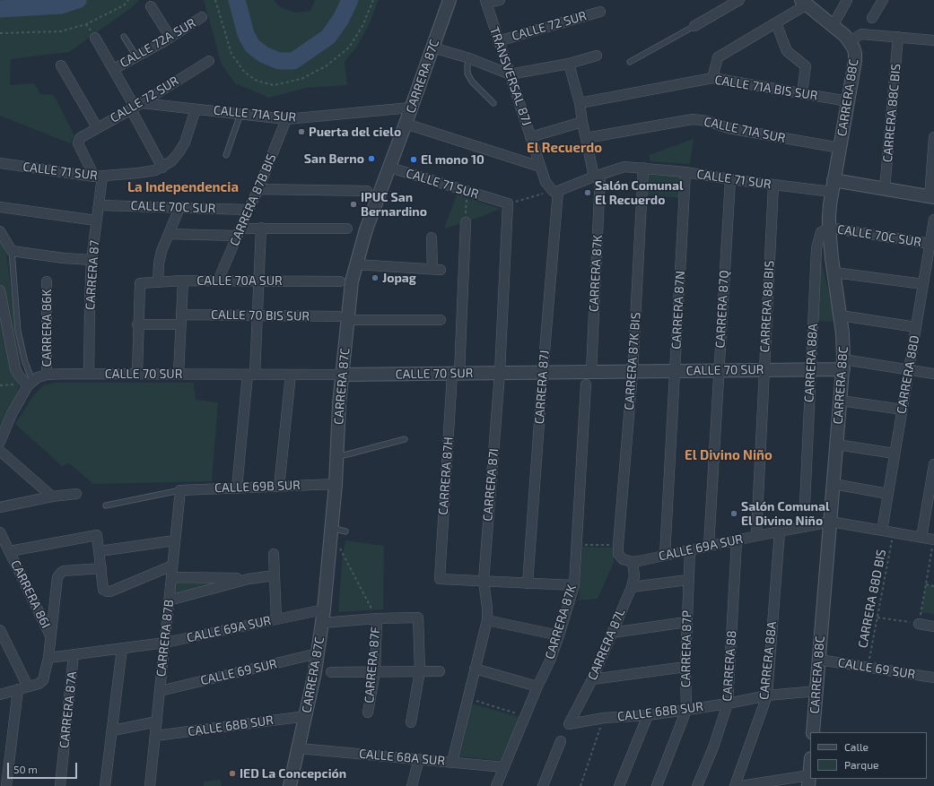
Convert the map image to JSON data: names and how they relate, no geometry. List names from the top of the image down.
{
  "streets": {
    "street": [
      "CALLE 72 SUR",
      "CALLE 72A SUR",
      "CARRERA 87C",
      "TRANSVERSAL 87J",
      "CALLE 71A BIS SUR",
      "CARRERA 88C",
      "CARRERA 88C BIS",
      "CALLE 71A SUR",
      "CALLE 71 SUR",
      "CARRERA 87B BIS",
      "CALLE 70C SUR",
      "CARRERA 87K",
      "CARRERA 87",
      "CALLE 70A SUR",
      "CARRERA 88 BIS",
      "CARRERA 87Q",
      "CARRERA 87N",
      "CALLE 70 BIS SUR",
      "CARRERA 86K",
      "CARRERA 87K BIS",
      "CARRERA 88A",
      "CALLE 70 SUR",
      "CARRERA 88D",
      "CARRERA 87J",
      "CARRERA 87H",
      "CARRERA 87I",
      "CALLE 69B SUR",
      "CALLE 69A SUR",
      "CARRERA 86I",
      "CARRERA 87B",
      "CARRERA 87L",
      "CARRERA 87P",
      "CARRERA 87F",
      "CARRERA 88",
      "CALLE 69 SUR",
      "CARRERA 87A",
      "CALLE 68B SUR",
      "CALLE 68A SUR"
    ],
    "path": ["CARRERA 88D BIS"]
  },
  "crossings": [
    ["CALLE 72 SUR", "TRANSVERSAL 87J"],
    ["CALLE 72 SUR", "CALLE 71A SUR"],
    ["CALLE 72 SUR", "CALLE 71 SUR"],
    ["CALLE 72 SUR", "CARRERA 87"],
    ["CARRERA 87C", "CALLE 71A SUR"],
    ["CARRERA 87C", "CALLE 71 SUR"],
    ["CARRERA 87C", "CALLE 70 BIS SUR"],
    ["CARRERA 87C", "CALLE 70 SUR"],
    ["CARRERA 87C", "CALLE 69B SUR"],
    ["CARRERA 87C", "CALLE 69A SUR"],
    ["CARRERA 87C", "CALLE 69 SUR"],
    ["CARRERA 87C", "CALLE 68B SUR"],
    ["CARRERA 87C", "CALLE 68A SUR"],
    ["TRANSVERSAL 87J", "CALLE 71 SUR"],
    ["TRANSVERSAL 87J", "CARRERA 87J"],
    ["CALLE 71A BIS SUR", "CARRERA 88C"],
    ["CALLE 71A BIS SUR", "CARRERA 87K"],
    ["CARRERA 88C", "CALLE 71A SUR"],
    ["CARRERA 88C", "CALLE 71 SUR"],
    ["CARRERA 88C", "CALLE 70C SUR"],
    ["CARRERA 88C", "CARRERA 88A"],
    ["CARRERA 88C", "CALLE 70 SUR"],
    ["CARRERA 88C", "CALLE 69A SUR"],
    ["CARRERA 88C", "CALLE 69 SUR"],
    ["CARRERA 88C", "CALLE 68B SUR"],
    ["CARRERA 88C BIS", "CALLE 71 SUR"],
    ["CALLE 71A SUR", "CARRERA 87B BIS"],
    ["CALLE 71A SUR", "CARRERA 87K"],
    ["CALLE 71 SUR", "CARRERA 87K"],
    ["CALLE 71 SUR", "CARRERA 87"],
    ["CALLE 71 SUR", "CARRERA 88 BIS"],
    ["CALLE 71 SUR", "CARRERA 87Q"],
    ["CALLE 71 SUR", "CARRERA 87N"],
    ["CALLE 71 SUR", "CARRERA 87K BIS"],
    ["CALLE 71 SUR", "CARRERA 87J"],
    ["CALLE 71 SUR", "CARRERA 87I"],
    ["CARRERA 87B BIS", "CALLE 70C SUR"],
    ["CARRERA 87B BIS", "CALLE 70A SUR"],
    ["CALLE 70C SUR", "CARRERA 87"],
    ["CALLE 70C SUR", "CARRERA 88A"],
    ["CALLE 70C SUR", "CARRERA 88D"],
    ["CARRERA 87K", "CALLE 70 SUR"],
    ["CARRERA 87K", "CALLE 68A SUR"],
    ["CARRERA 87", "CALLE 70 SUR"],
    ["CALLE 70A SUR", "CALLE 70 BIS SUR"],
    ["CARRERA 88 BIS", "CALLE 70 SUR"],
    ["CARRERA 88 BIS", "CALLE 69A SUR"],
    ["CARRERA 87Q", "CALLE 70 SUR"],
    ["CARRERA 87Q", "CALLE 69A SUR"],
    ["CARRERA 87N", "CALLE 70 SUR"],
    ["CARRERA 87N", "CALLE 69A SUR"],
    ["CARRERA 86K", "CALLE 70 SUR"],
    ["CARRERA 87K BIS", "CALLE 70 SUR"],
    ["CARRERA 88A", "CALLE 70 SUR"],
    ["CARRERA 88A", "CALLE 69A SUR"],
    ["CARRERA 88A", "CALLE 68B SUR"],
    ["CALLE 70 SUR", "CARRERA 88D"],
    ["CALLE 70 SUR", "CARRERA 87J"],
    ["CALLE 70 SUR", "CARRERA 87H"],
    ["CALLE 70 SUR", "CARRERA 87I"],
    ["CARRERA 88D", "CALLE 69A SUR"],
    ["CARRERA 87H", "CARRERA 87I"],
    ["CARRERA 87I", "CALLE 68A SUR"],
    ["CALLE 69B SUR", "CARRERA 87B"],
    ["CALLE 69A SUR", "CARRERA 88D BIS"],
    ["CALLE 69A SUR", "CARRERA 87B"],
    ["CALLE 69A SUR", "CARRERA 87L"],
    ["CALLE 69A SUR", "CARRERA 87P"],
    ["CALLE 69A SUR", "CARRERA 88"],
    ["CALLE 69A SUR", "CARRERA 87A"],
    ["CARRERA 88D BIS", "CALLE 69 SUR"],
    ["CARRERA 87B", "CALLE 69 SUR"],
    ["CARRERA 87B", "CALLE 68B SUR"],
    ["CARRERA 87L", "CALLE 68B SUR"],
    ["CARRERA 87P", "CALLE 68B SUR"],
    ["CARRERA 88", "CALLE 68B SUR"]
  ],
  "districts": ["El Recuerdo", "La Independencia", "El Divino Niño"],
  "places": [
    "Puerta del cielo",
    "San Berno",
    "El mono 10",
    "Salón Comunal El Recuerdo",
    "IPUC San Bernardino",
    "Jopag",
    "Salón Comunal El Divino Niño",
    "IED La Concepción"
  ],
  "legend": ["Calle", "Parque"],
  "scale_bar": "50 m"
}
